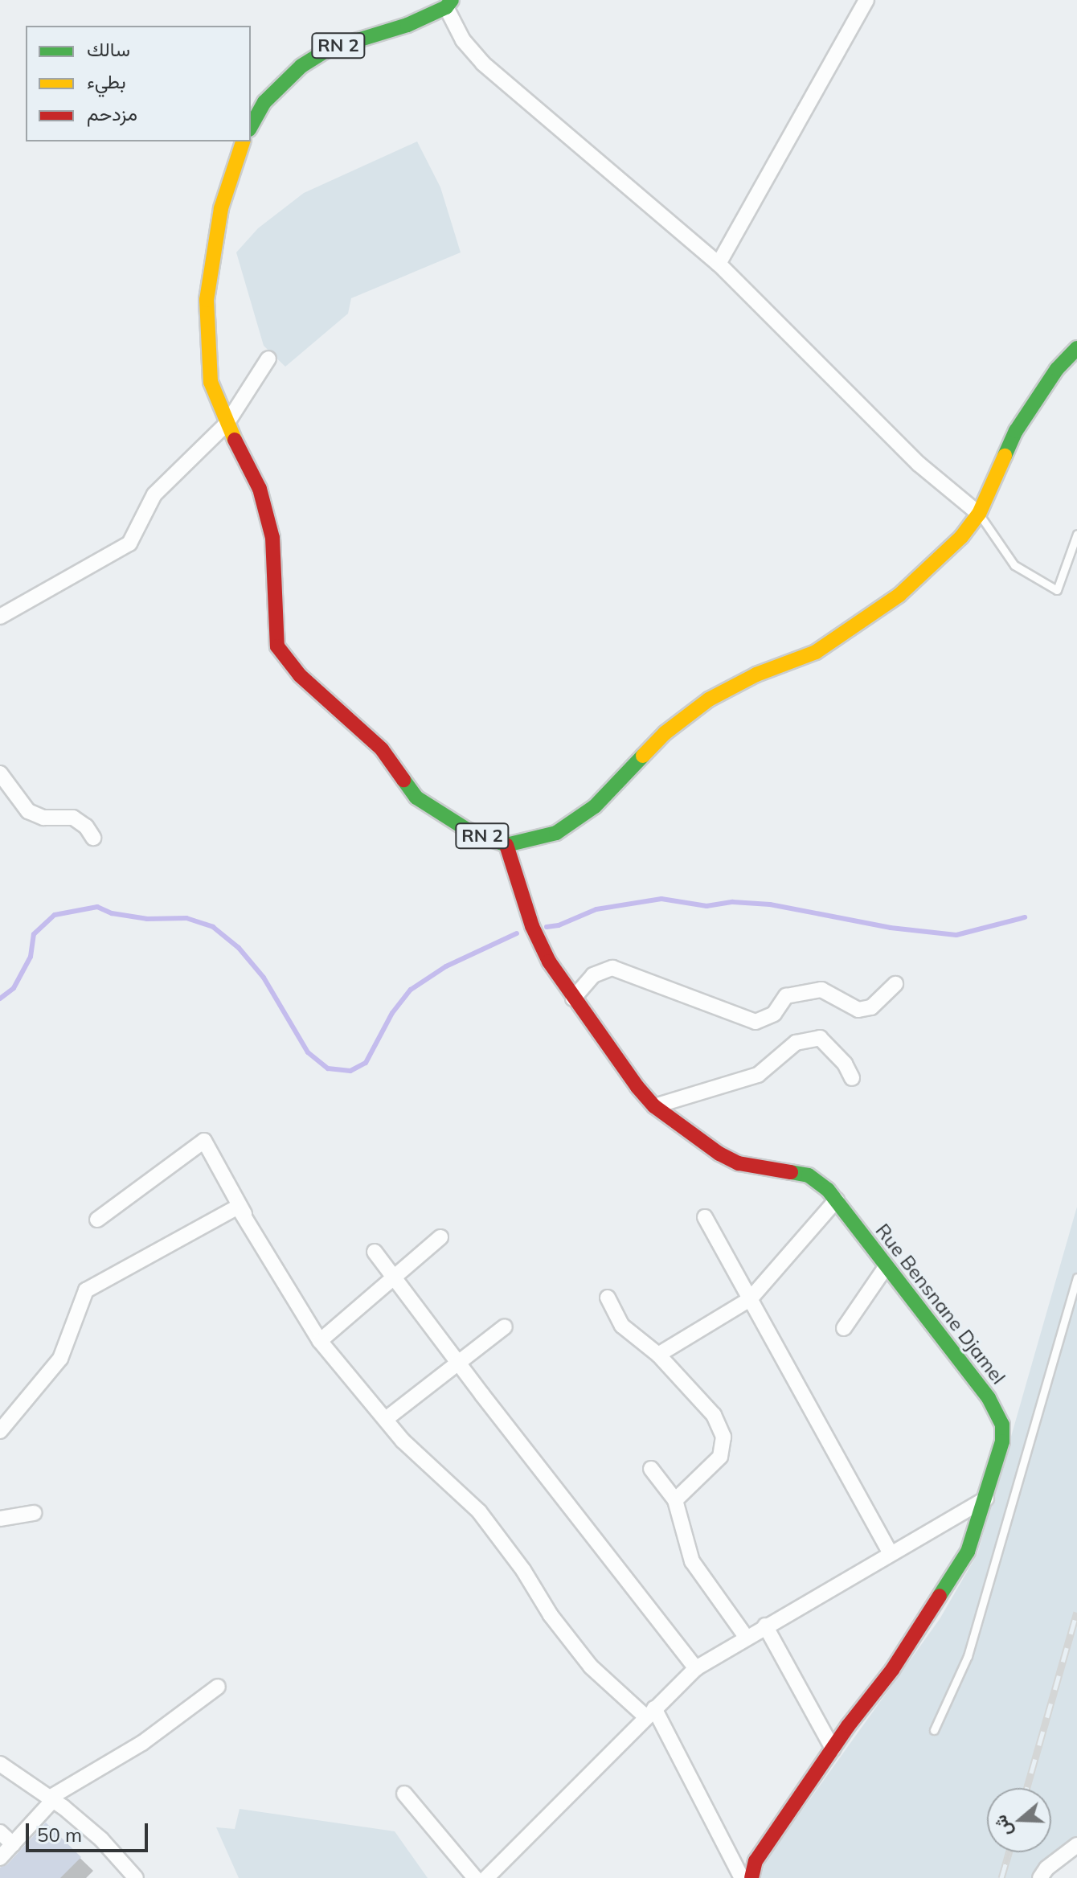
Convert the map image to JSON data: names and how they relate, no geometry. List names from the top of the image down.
{
  "streets": {
    "main road": ["RN 2", "Rue Bensnane Djamel"]
  },
  "crossings": [
    ["RN 2", "Rue Bensnane Djamel"]
  ],
  "legend": ["سالك", "بطيء", "مزدحم"],
  "scale_bar": "50 m",
  "north": "left"
}
